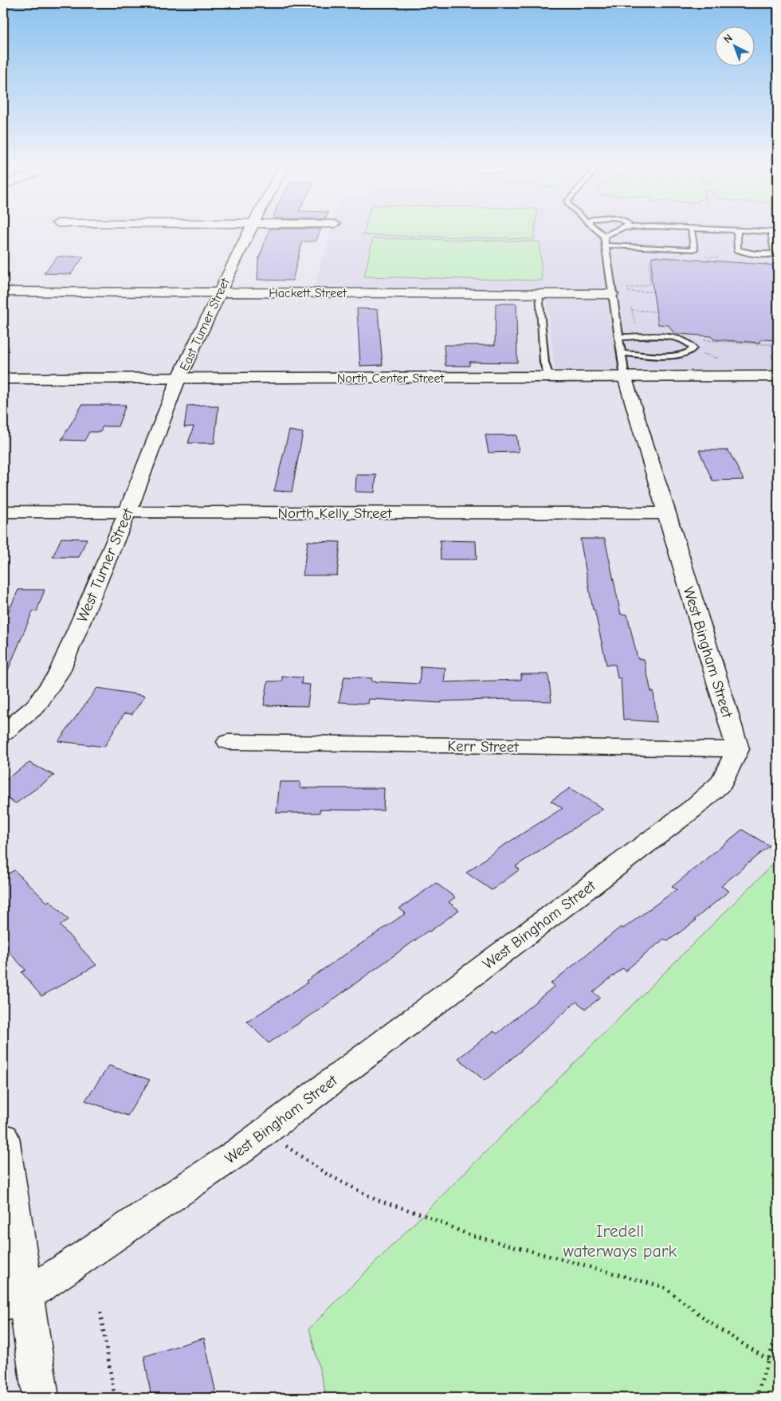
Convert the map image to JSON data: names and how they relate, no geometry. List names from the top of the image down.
{
  "streets": {
    "street": [
      "Hackett Street",
      "East Turner Street",
      "North Center Street",
      "North Kelly Street",
      "West Turner Street",
      "West Bingham Street",
      "Kerr Street"
    ]
  },
  "crossings": [
    ["Hackett Street", "East Turner Street"],
    ["East Turner Street", "North Center Street"],
    ["East Turner Street", "West Turner Street"],
    ["North Center Street", "West Turner Street"],
    ["North Center Street", "West Bingham Street"],
    ["North Kelly Street", "West Turner Street"],
    ["North Kelly Street", "West Bingham Street"],
    ["West Bingham Street", "Kerr Street"]
  ],
  "parks": ["Iredell waterways park"],
  "north": "top left"
}
